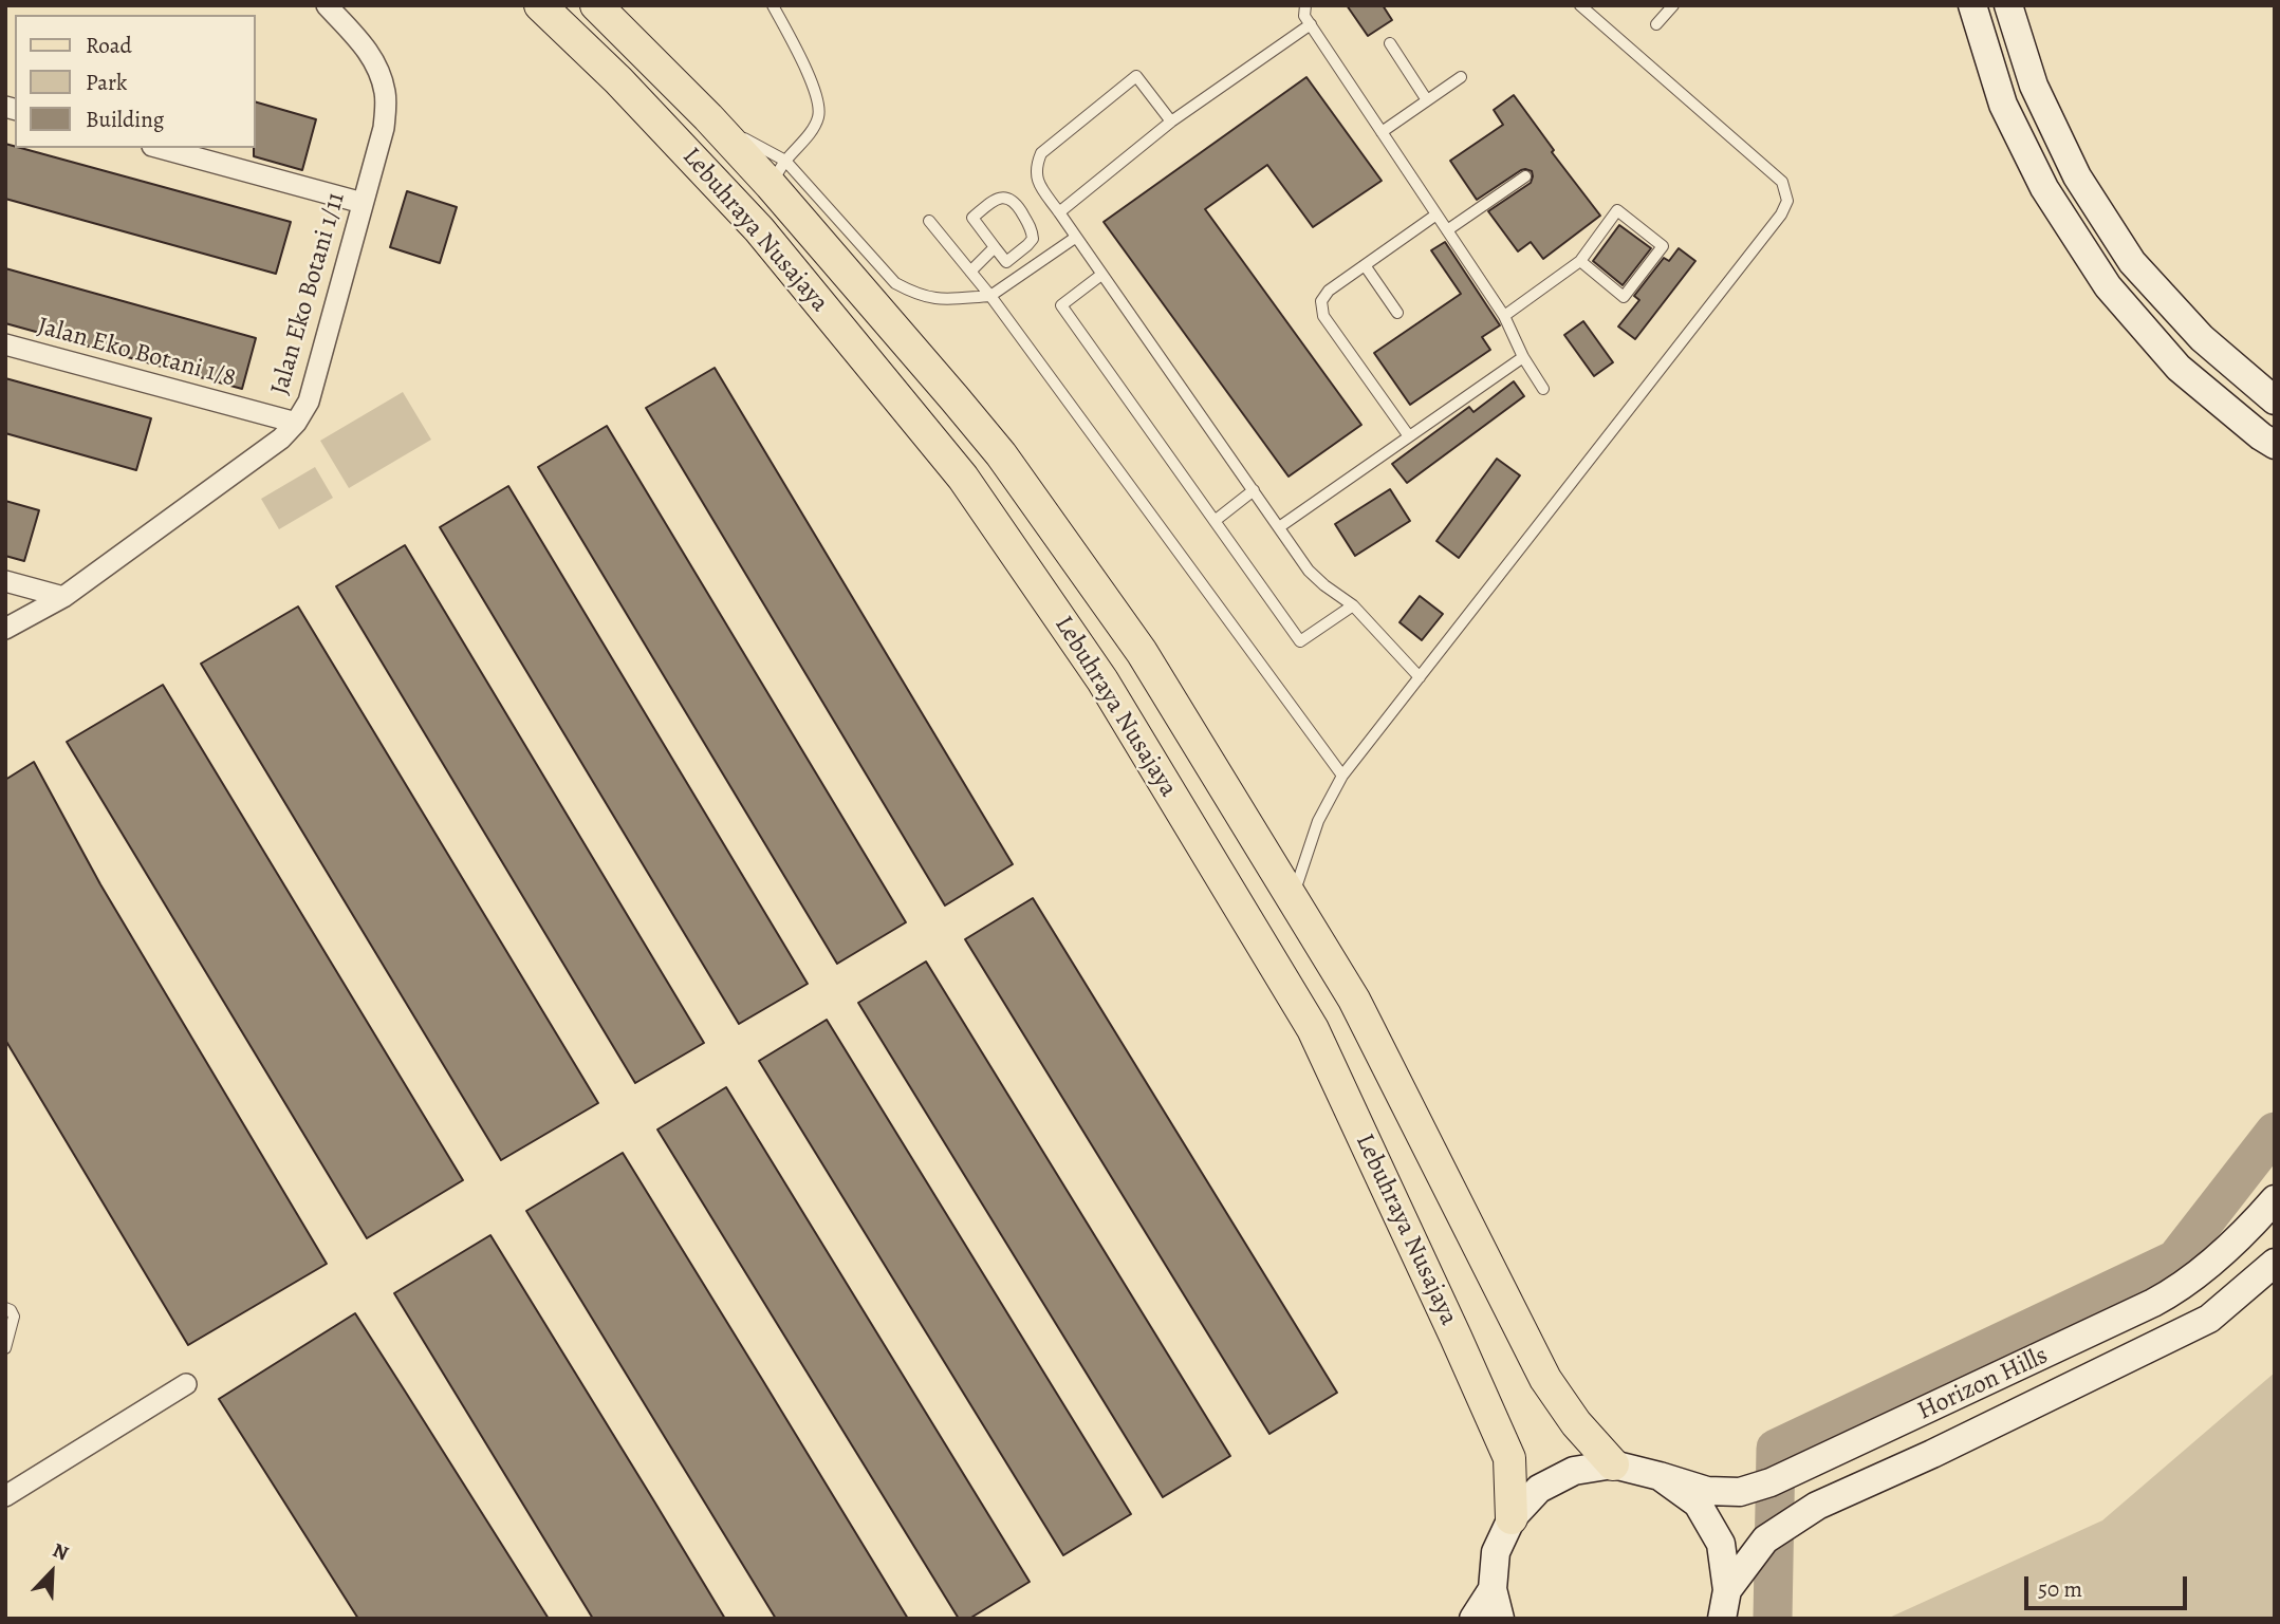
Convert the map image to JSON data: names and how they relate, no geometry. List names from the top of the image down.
{
  "streets": {
    "main road": ["Lebuhraya Nusajaya", "Horizon Hills"],
    "street": ["Jalan Eko Botani 1/11", "Jalan Eko Botani 1/8"]
  },
  "crossings": [
    ["Lebuhraya Nusajaya", "Horizon Hills"],
    ["Jalan Eko Botani 1/11", "Jalan Eko Botani 1/8"]
  ],
  "legend": ["Road", "Park", "Building"],
  "scale_bar": "50 m",
  "north": "top right"
}
